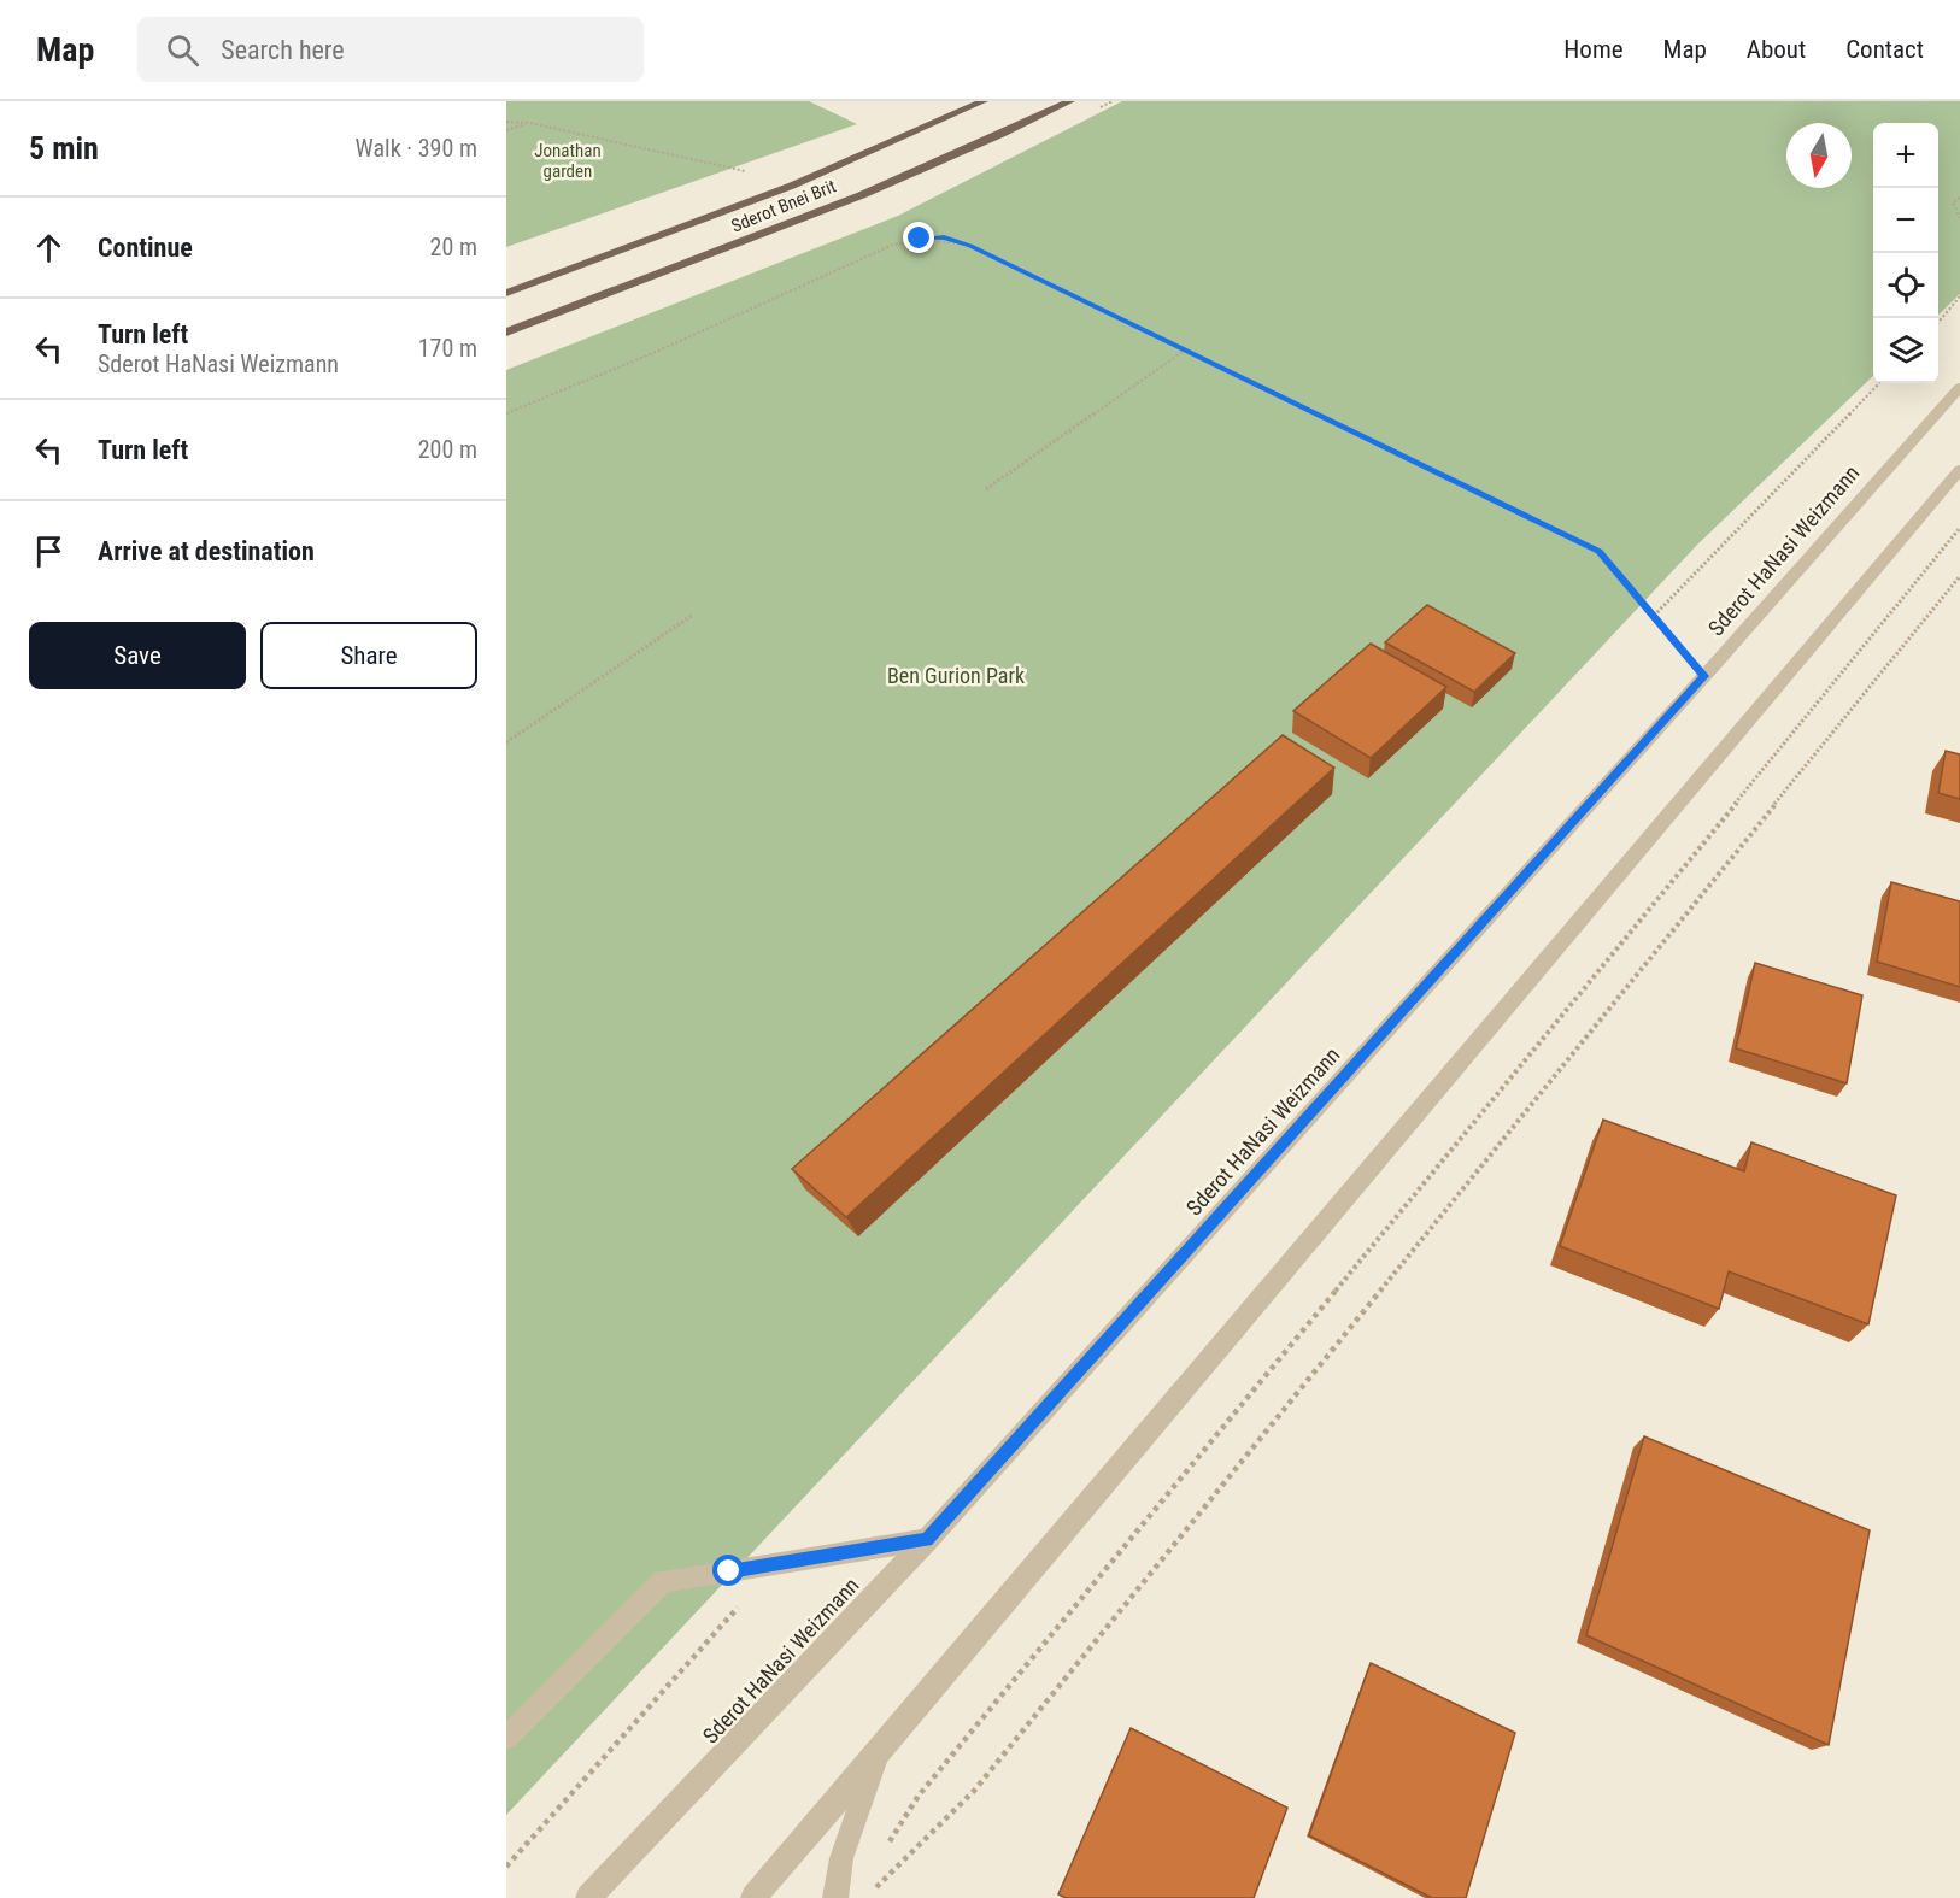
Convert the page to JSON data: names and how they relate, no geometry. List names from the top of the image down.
{
  "streets": {
    "main road": ["Sderot Bnei Brit"],
    "street": ["Sderot HaNasi Weizmann"]
  },
  "parks": ["Jonathan garden", "Ben Gurion Park"],
  "north": "bottom",
  "page": {
    "header": "Map",
    "search": "Search here",
    "nav": [
      "Home",
      "Map",
      "About",
      "Contact"
    ],
    "heading": ["5 min", "Walk · 390 m"],
    "map_buttons": ["+", "−"],
    "list": [
      ["Continue", "20 m"],
      ["Turn left", "Sderot HaNasi Weizmann", "170 m"],
      ["Turn left", "200 m"],
      "Arrive at destination"
    ],
    "buttons": ["Save", "Share"]
  }
}
